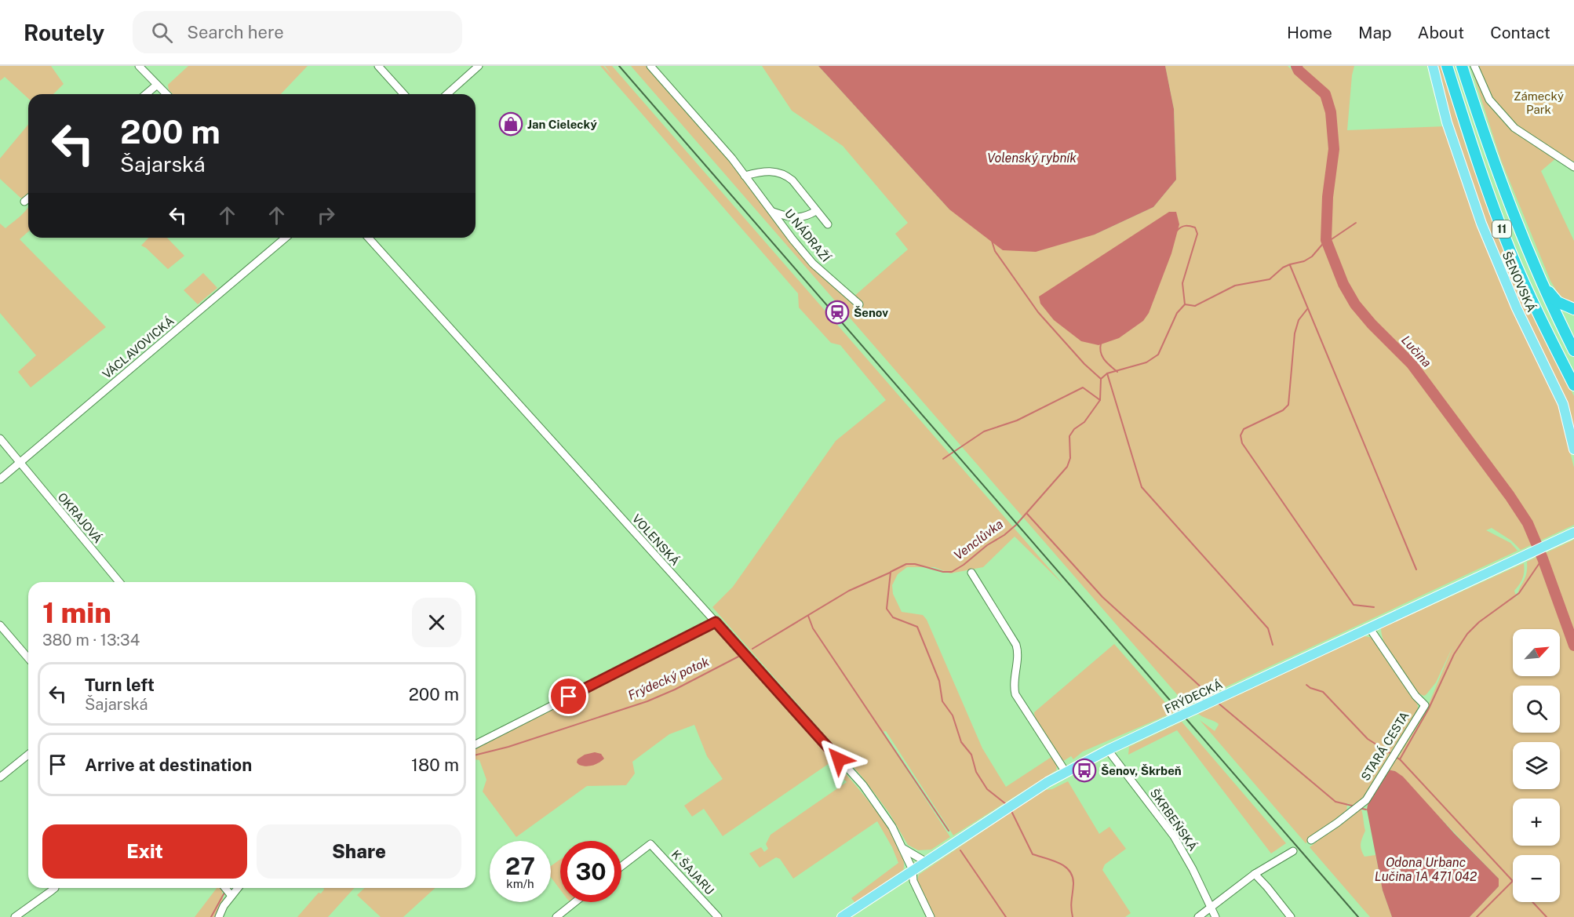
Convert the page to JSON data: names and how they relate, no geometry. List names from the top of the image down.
{
  "streets": {
    "highway": ["11"],
    "main road": ["ŠENOVSKÁ", "FRÝDECKÁ"],
    "street": [
      "U NÁDRAŽÍ",
      "VÁCLAVOVICKÁ",
      "OKRAJOVÁ",
      "VOLENSKÁ",
      "STARÁ CESTA",
      "ŠKRBEŇSKÁ",
      "K ŠAJARU"
    ]
  },
  "crossings": [
    ["VÁCLAVOVICKÁ", "OKRAJOVÁ"],
    ["VOLENSKÁ", "FRÝDECKÁ"],
    ["FRÝDECKÁ", "STARÁ CESTA"],
    ["FRÝDECKÁ", "ŠKRBEŇSKÁ"]
  ],
  "water": [
    "Volenský rybník",
    "Lučina",
    "Venclůvka",
    "Frýdecký potok",
    "Odona Urbanc Lučina 1A 471 042"
  ],
  "parks": ["Zámecký Park"],
  "places": {
    "shop": ["Jan Cielecký"],
    "station": ["Šenov"],
    "bus stop": ["Šenov, Škrbeň"]
  },
  "north": "top right",
  "page": {
    "header": "Routely",
    "search": "Search here",
    "nav": [
      "Home",
      "Map",
      "About",
      "Contact"
    ],
    "turn": ["200 m", "Šajarská"],
    "heading": ["1 min", "380 m · 13:34"],
    "map_buttons": ["+", "−"],
    "list": [
      {
        "name": "Turn left",
        "note": "Šajarská",
        "value": "200 m"
      },
      {
        "name": "Arrive at destination",
        "value": "180 m"
      }
    ],
    "buttons": ["Exit", "Share"],
    "speed": "27 km/h",
    "limit": "30"
  }
}
